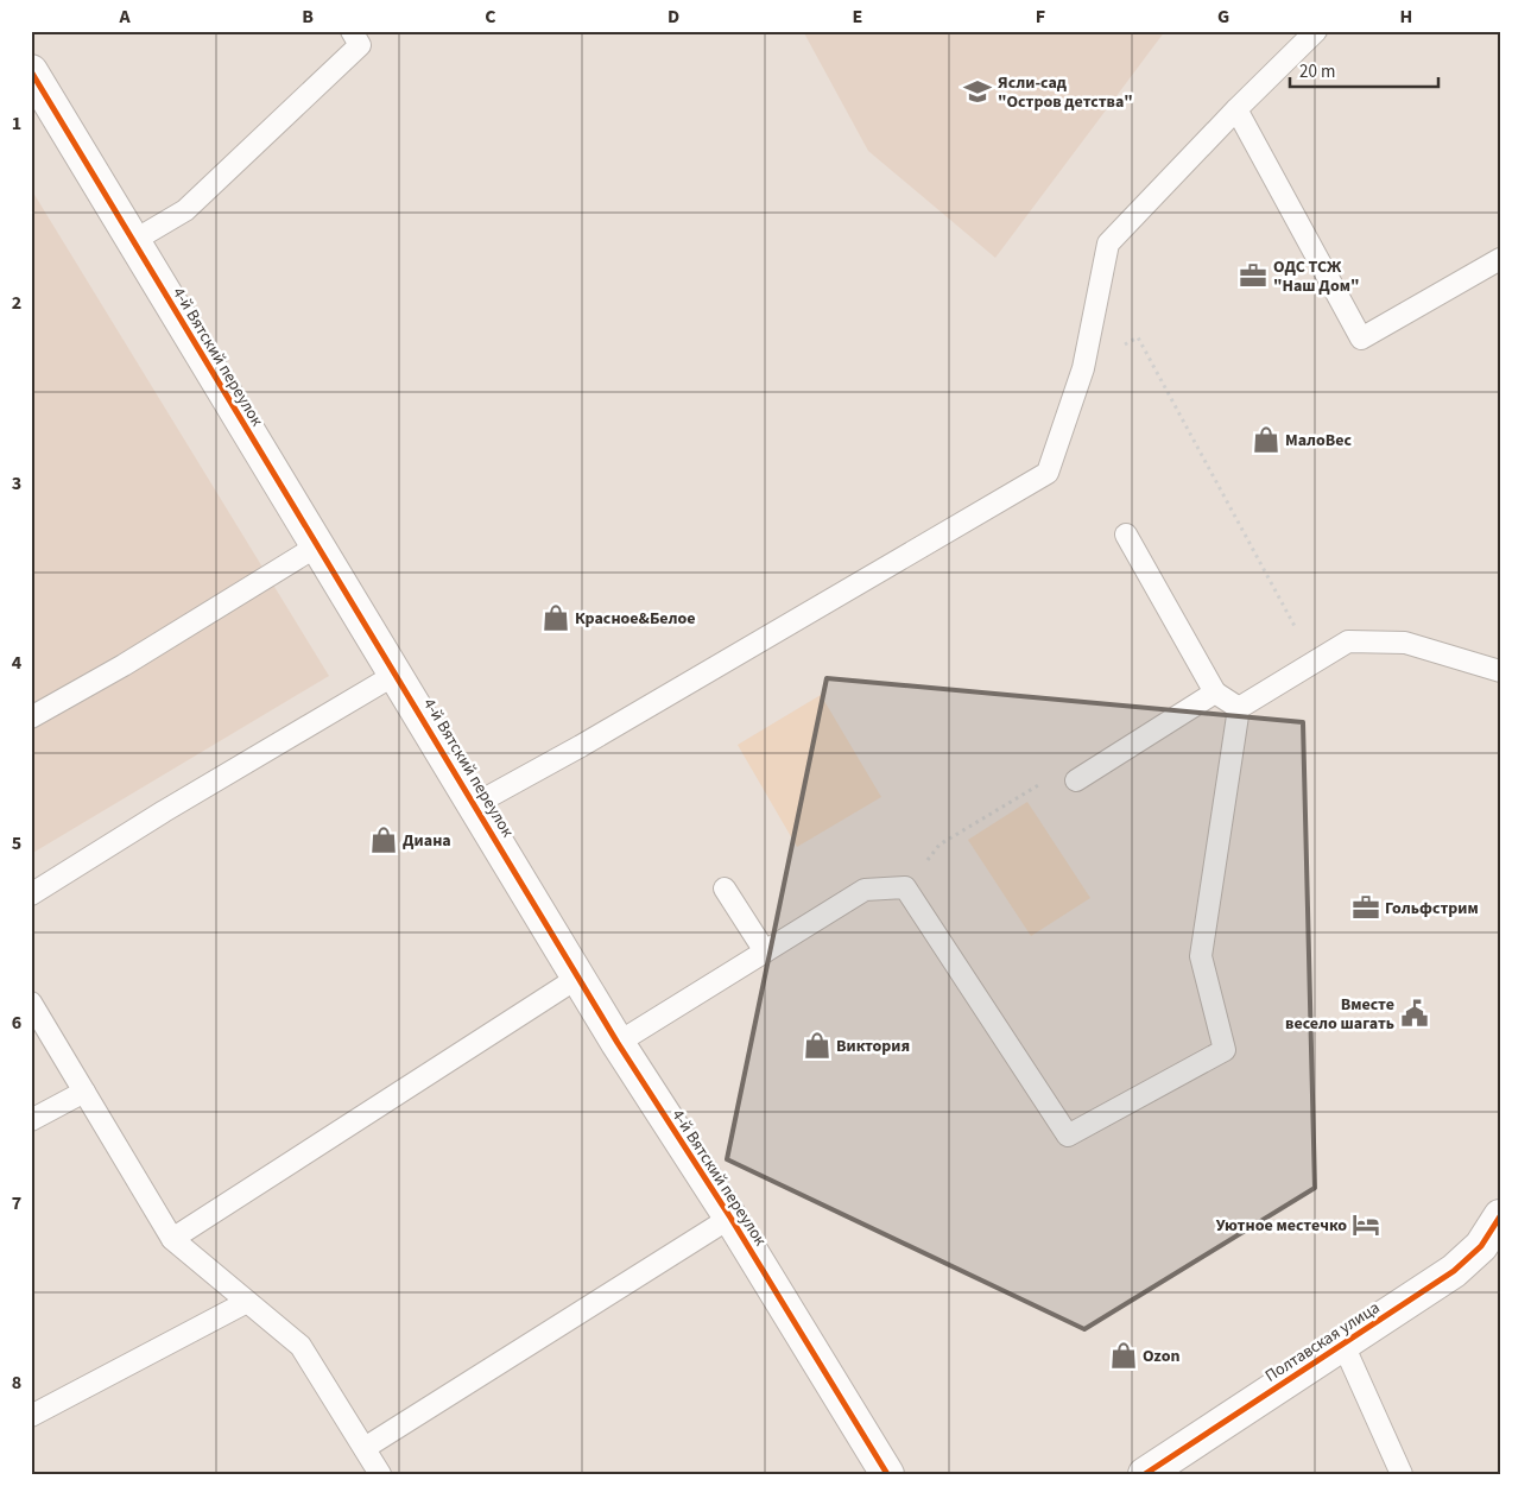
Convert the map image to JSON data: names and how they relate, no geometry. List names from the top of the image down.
{
  "streets": {
    "street": ["4-й Вятский переулок", "Полтавская улица"]
  },
  "places": {
    "school or university": ["Ясли-сад \"Остров детства\""],
    "office": ["ОДС ТСЖ \"Наш Дом\"", "Гольфстрим"],
    "shop": [
      "МалоВес",
      "Красное&Белое",
      "Диана",
      "Виктория",
      "Ozon"
    ],
    "public building": ["Вместе весело шагать"],
    "hotel": ["Уютное местечко"]
  },
  "scale_bar": "20 m",
  "grid": {
    "columns": [
      "A",
      "B",
      "C",
      "D",
      "E",
      "F",
      "G",
      "H"
    ],
    "rows": [
      "1",
      "2",
      "3",
      "4",
      "5",
      "6",
      "7",
      "8"
    ]
  }
}
